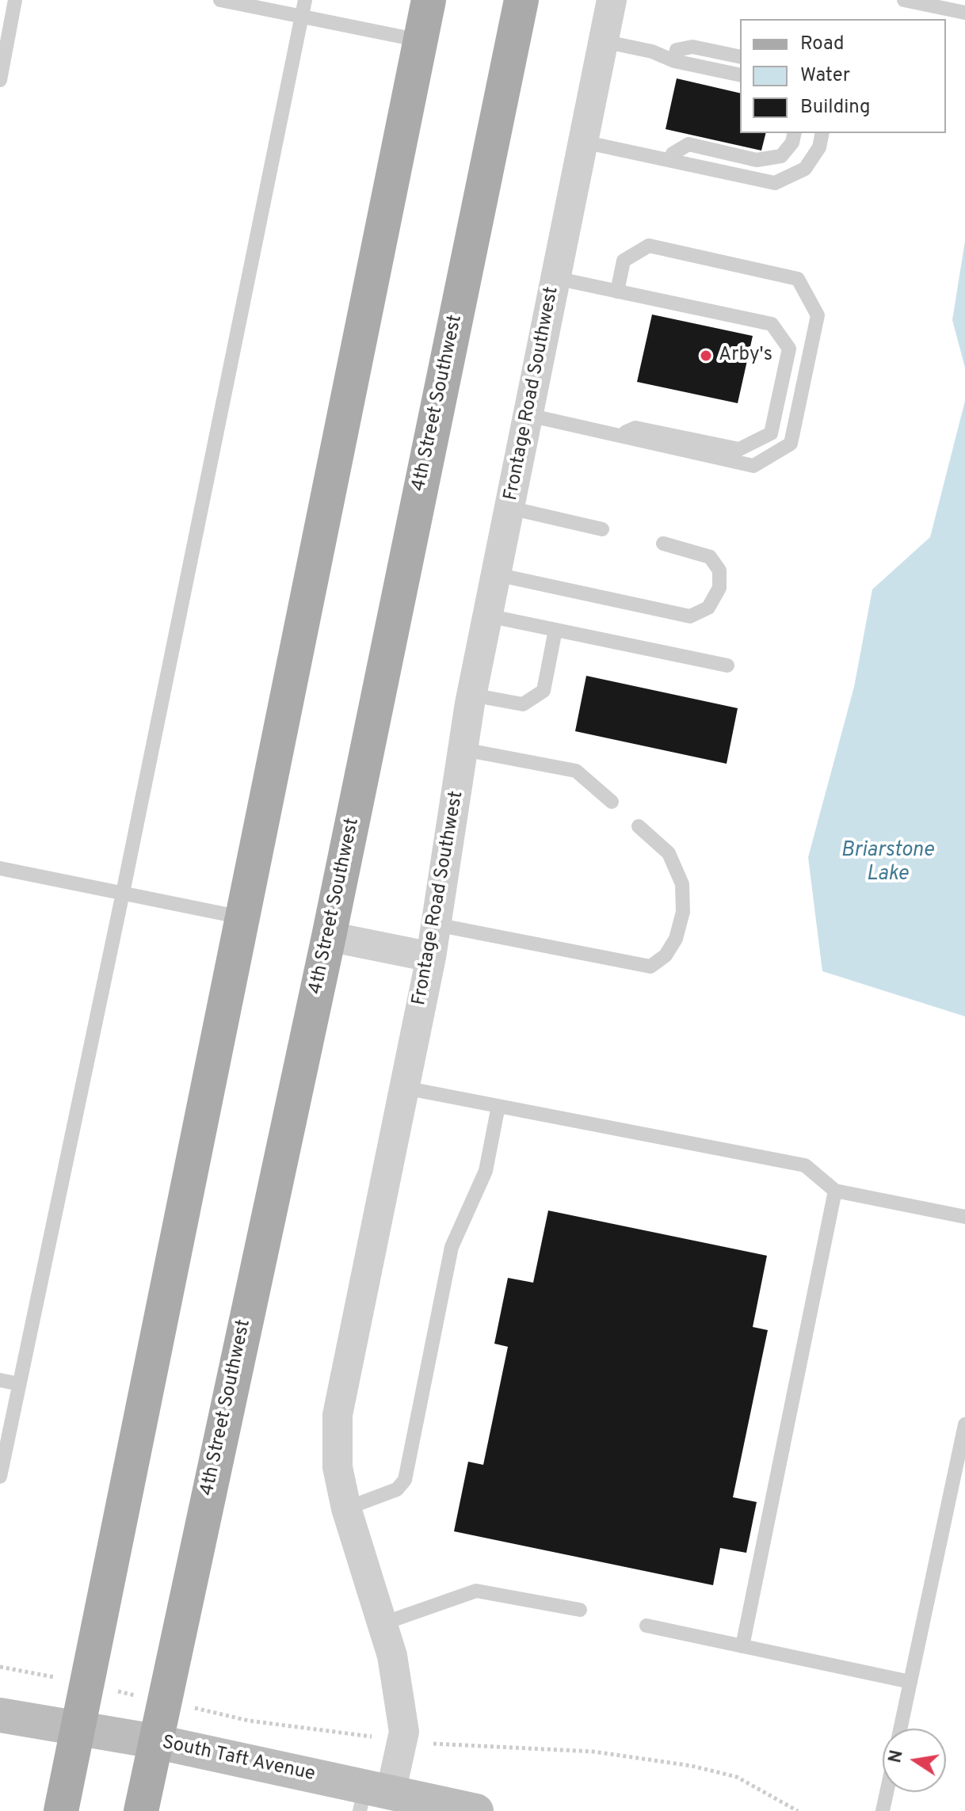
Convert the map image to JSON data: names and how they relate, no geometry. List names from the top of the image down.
{
  "streets": {
    "main road": ["4th Street Southwest", "South Taft Avenue"],
    "street": ["Frontage Road Southwest"]
  },
  "crossings": [
    ["Frontage Road Southwest", "South Taft Avenue"],
    ["4th Street Southwest", "South Taft Avenue"]
  ],
  "water": ["Briarstone Lake"],
  "places": ["Arby's"],
  "legend": ["Road", "Water", "Building"],
  "north": "left"
}
